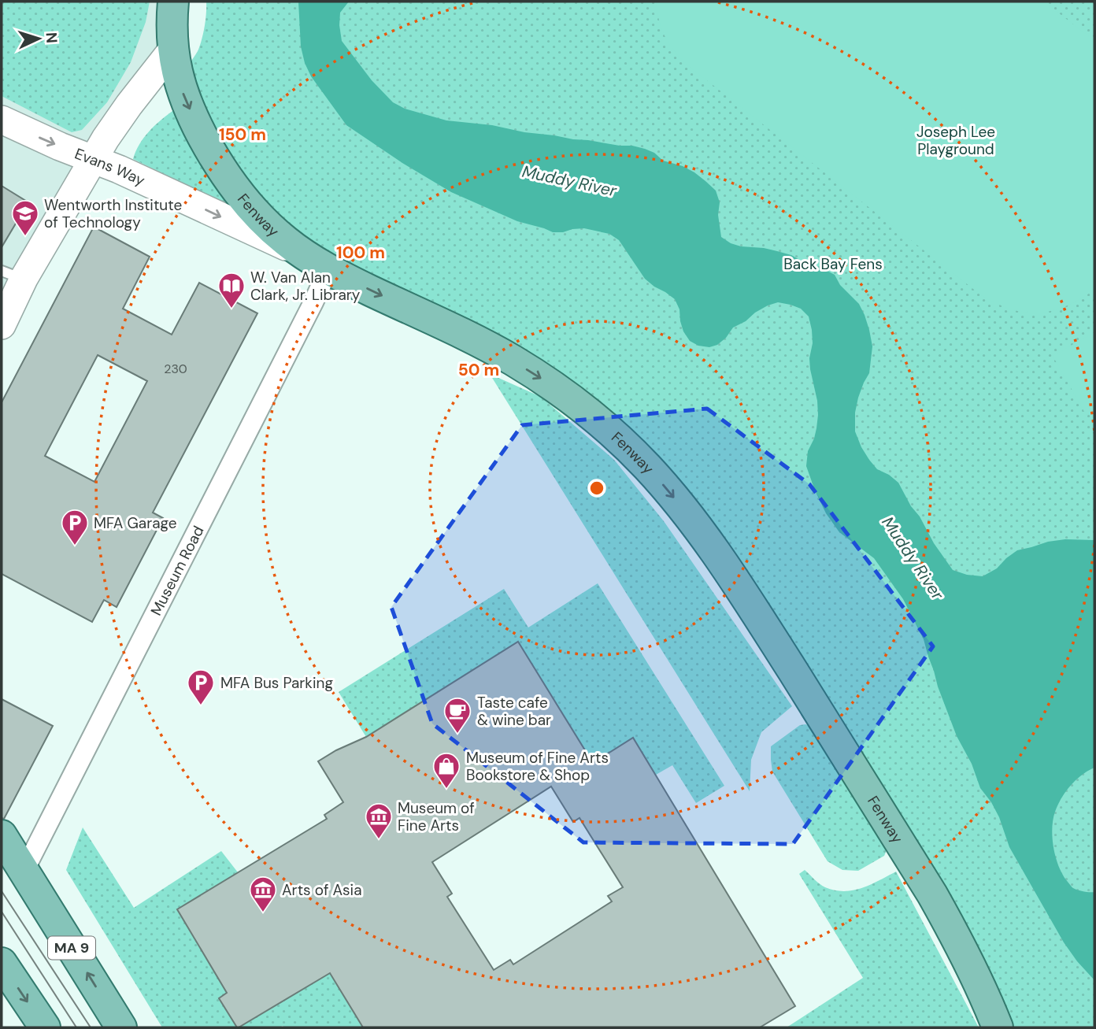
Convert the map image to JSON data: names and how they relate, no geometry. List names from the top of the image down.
{
  "streets": {
    "main road": ["Evans Way", "Fenway", "MA 9"],
    "street": ["Museum Road"]
  },
  "crossings": [
    ["Evans Way", "Fenway"],
    ["Evans Way", "Museum Road"],
    ["Fenway", "Museum Road"],
    ["Museum Road", "MA 9"]
  ],
  "one_way": ["Evans Way", "Fenway"],
  "water": ["Muddy River"],
  "parks": ["Joseph Lee Playground", "Back Bay Fens"],
  "places": {
    "school or university": ["Wentworth Institute of Technology"],
    "library": ["W. Van Alan Clark, Jr. Library"],
    "parking": ["MFA Garage", "MFA Bus Parking"],
    "cafe": ["Taste cafe & wine bar"],
    "shop": ["Museum of Fine Arts Bookstore & Shop"],
    "museum": ["Museum of Fine Arts", "Arts of Asia"]
  },
  "house_numbers": ["230"],
  "north": "right",
  "rings": ["150 m", "100 m", "50 m"]
}
